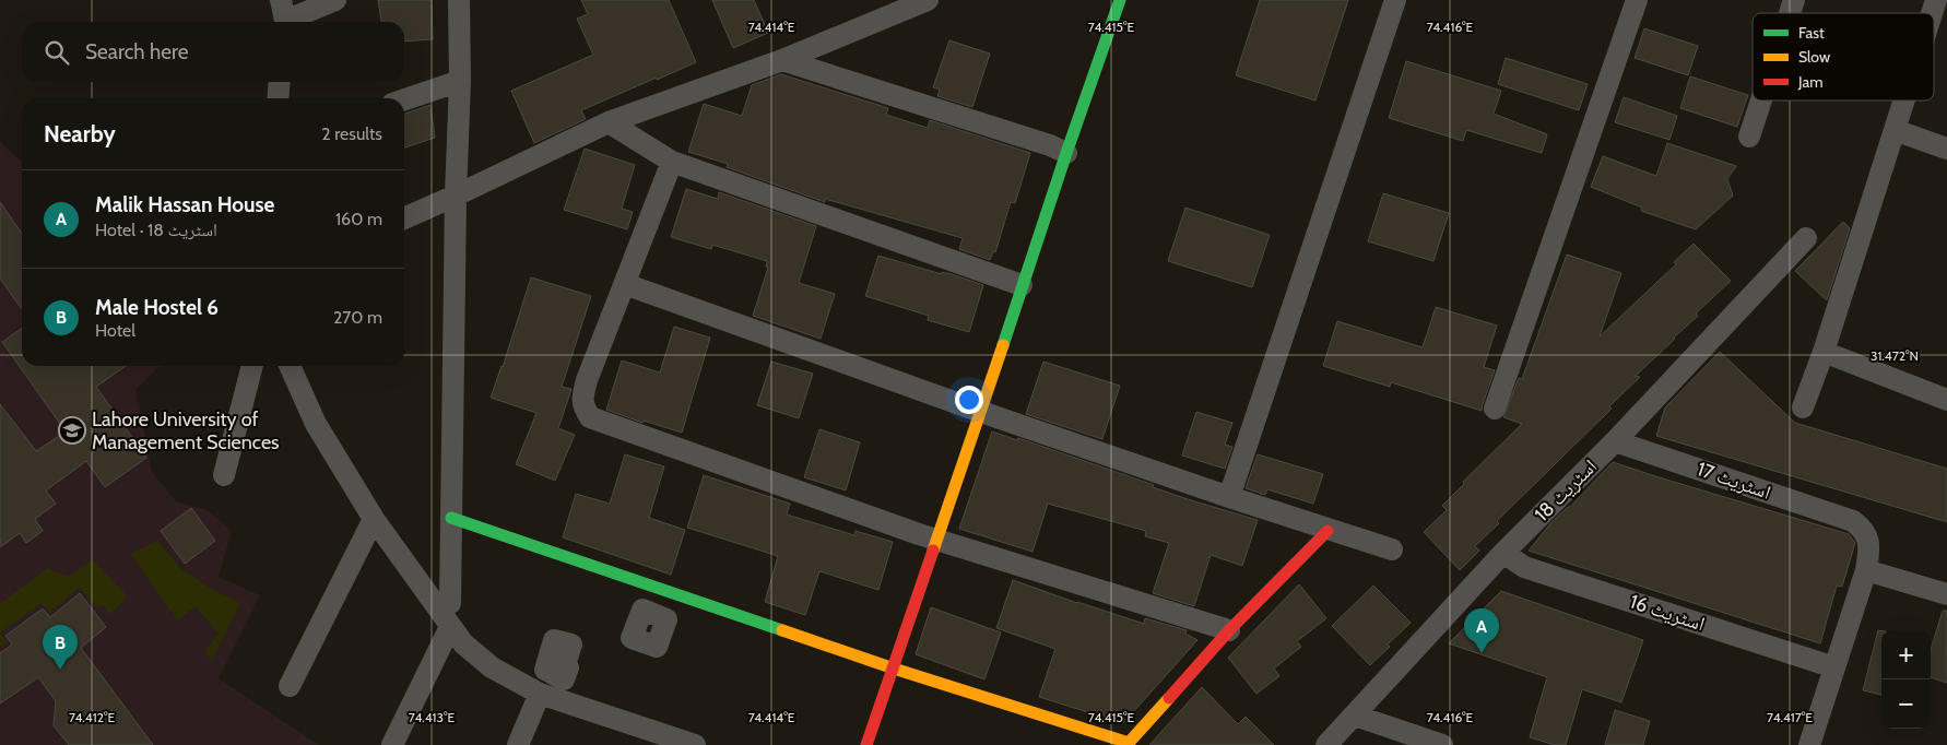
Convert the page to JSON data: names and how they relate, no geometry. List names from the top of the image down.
{
  "streets": {
    "street": ["اسٹریٹ 17", "اسٹریٹ 18", "اسٹریٹ 16"]
  },
  "crossings": [
    ["اسٹریٹ 17", "اسٹریٹ 18"],
    ["اسٹریٹ 18", "اسٹریٹ 16"]
  ],
  "places": {
    "school or university": ["Lahore University of Management Sciences"]
  },
  "legend": ["Fast", "Slow", "Jam"],
  "page": {
    "search": "Search here",
    "heading": ["Nearby", "2 results"],
    "list": [
      {
        "mark": "A",
        "name": "Malik Hassan House",
        "note": "Hotel · اسٹریٹ 18",
        "value": "160 m"
      },
      {
        "mark": "B",
        "name": "Male Hostel 6",
        "note": "Hotel",
        "value": "270 m"
      }
    ],
    "pins": ["A", "B"],
    "map_buttons": ["+", "−"]
  },
  "coordinates": [
    "74.414°E",
    "74.415°E",
    "74.416°E",
    "31.472°N",
    "74.412°E",
    "74.413°E",
    "74.417°E"
  ]
}
